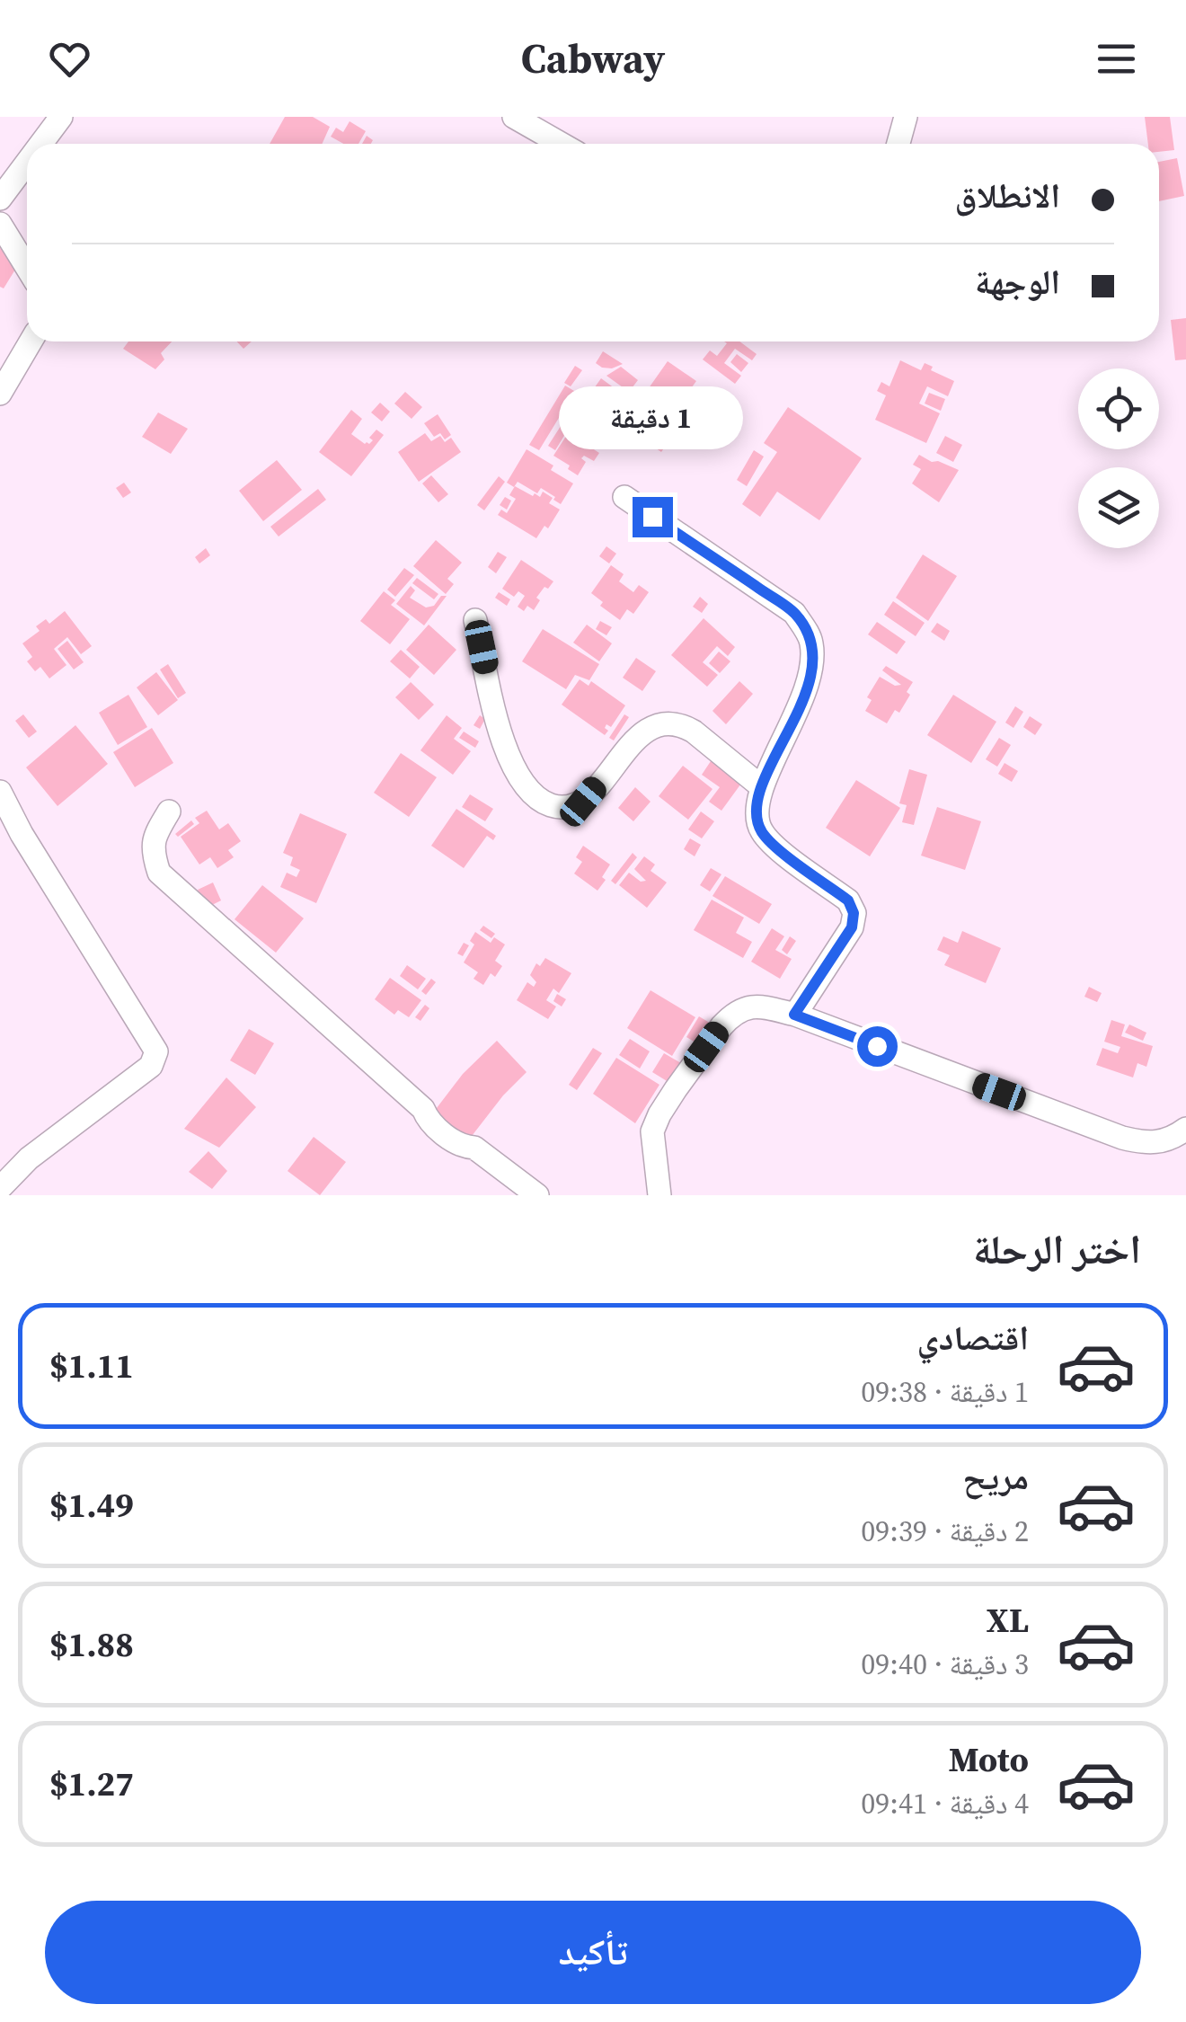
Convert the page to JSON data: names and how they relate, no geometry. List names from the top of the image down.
{
  "page": {
    "header": "Cabway",
    "banner": ["الانطلاق", "الوجهة"],
    "bubble": "1 دقيقة",
    "heading": "اختر الرحلة",
    "list": [
      {
        "name": "اقتصادي",
        "note": "1 دقيقة · 09:38",
        "value": "$1.11"
      },
      {
        "name": "مريح",
        "note": "2 دقيقة · 09:39",
        "value": "$1.49"
      },
      {
        "name": "XL",
        "note": "3 دقيقة · 09:40",
        "value": "$1.88"
      },
      {
        "name": "Moto",
        "note": "4 دقيقة · 09:41",
        "value": "$1.27"
      }
    ],
    "buttons": "تأكيد"
  }
}
